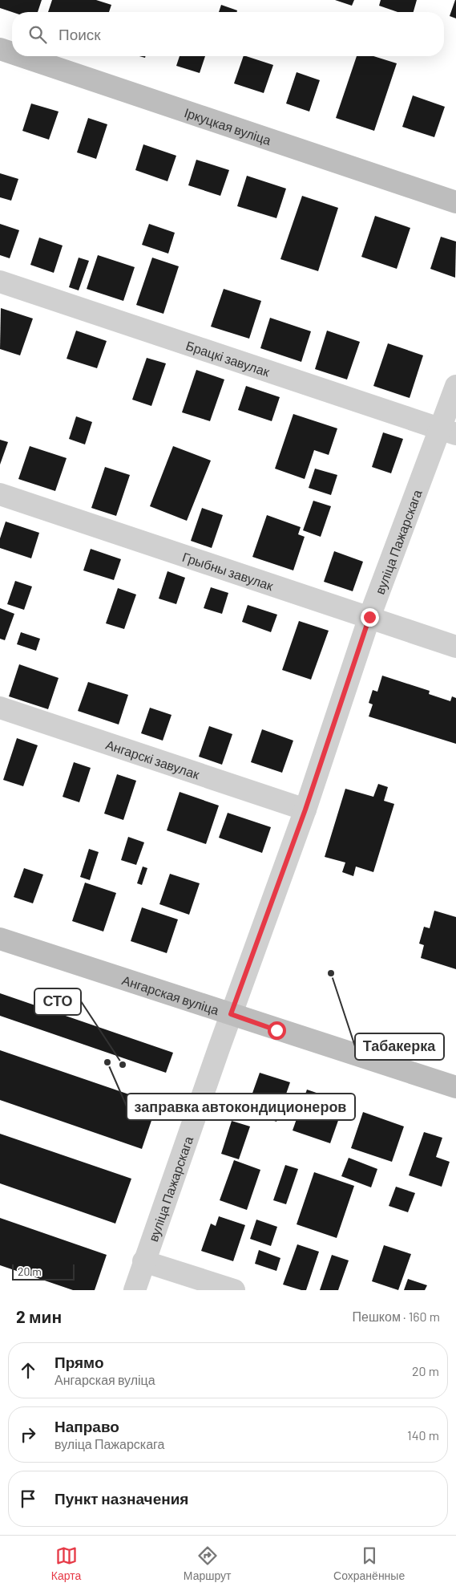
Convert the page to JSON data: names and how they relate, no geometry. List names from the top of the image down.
{
  "streets": {
    "street": [
      "Іркуцкая вуліца",
      "Брацкі завулак",
      "вуліца Пажарскага",
      "Грыбны завулак",
      "Ангарскі завулак",
      "Ангарская вуліца"
    ]
  },
  "crossings": [
    ["Брацкі завулак", "вуліца Пажарскага"],
    ["вуліца Пажарскага", "Грыбны завулак"],
    ["вуліца Пажарскага", "Ангарскі завулак"],
    ["вуліца Пажарскага", "Ангарская вуліца"]
  ],
  "places": ["Табакерка", "заправка автокондиционеров", "СТО"],
  "scale_bar": "20 m",
  "page": {
    "search": "Поиск",
    "scale": "20 m",
    "heading": ["2 мин", "Пешком · 160 m"],
    "list": [
      ["Прямо", "Ангарская вуліца", "20 m"],
      ["Направо", "вуліца Пажарскага", "140 m"],
      "Пункт назначения"
    ],
    "nav": ["Карта", "Маршрут", "Сохранённые"]
  }
}
